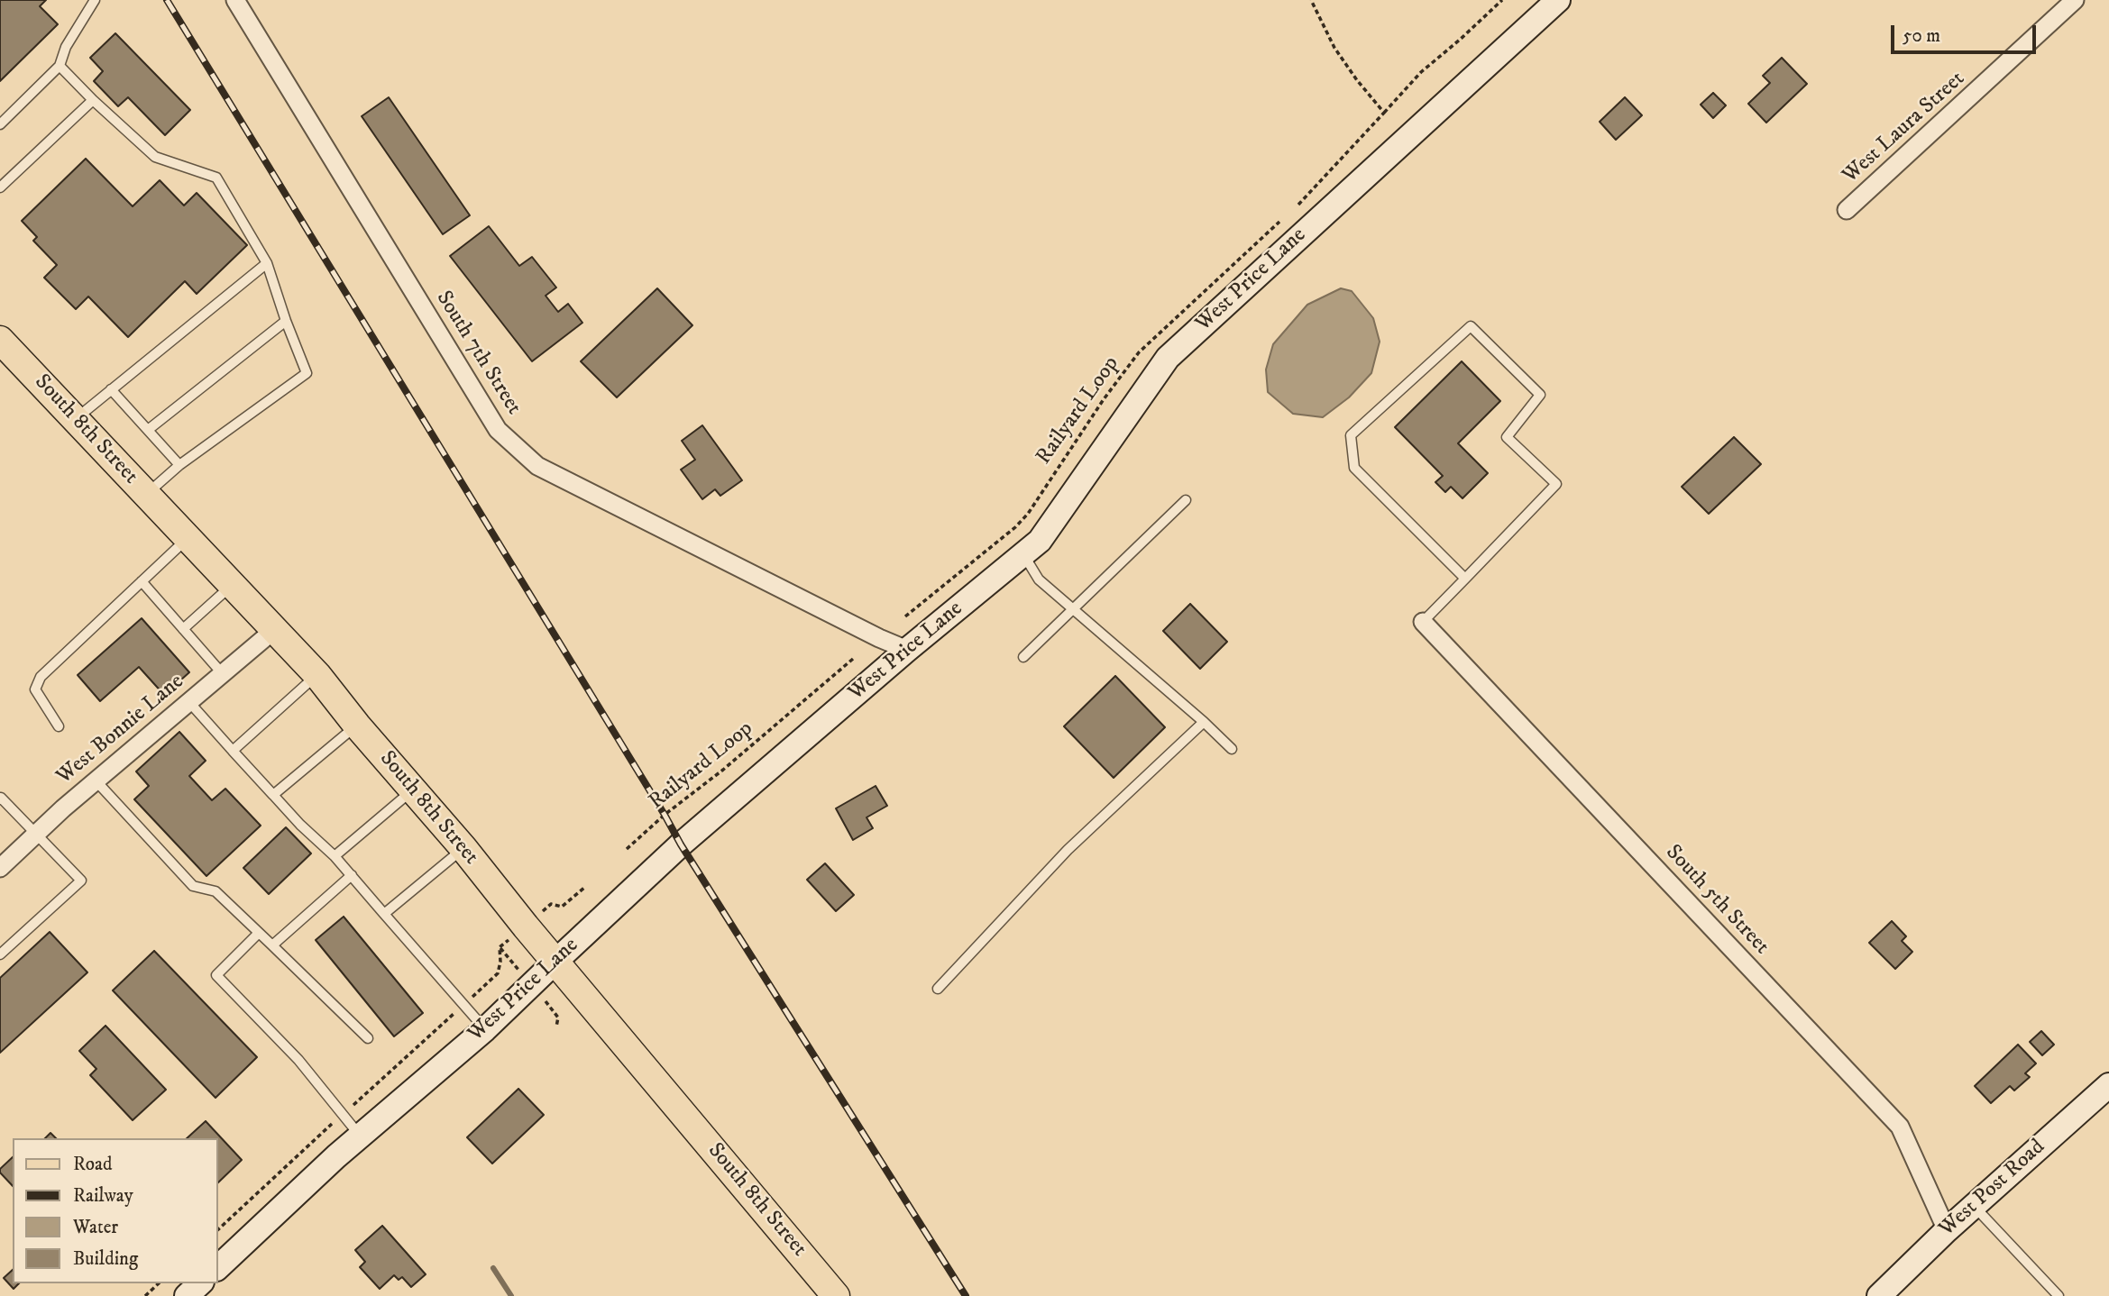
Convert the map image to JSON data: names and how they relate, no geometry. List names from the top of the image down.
{
  "streets": {
    "main road": ["South 8th Street"],
    "street": [
      "West Laura Street",
      "West Price Lane",
      "South 7th Street",
      "West Bonnie Lane",
      "South 5th Street",
      "West Post Road"
    ],
    "path": ["Railyard Loop"]
  },
  "crossings": [
    ["West Price Lane", "South 7th Street"],
    ["West Price Lane", "South 8th Street"],
    ["South 8th Street", "West Bonnie Lane"],
    ["South 5th Street", "West Post Road"]
  ],
  "legend": [
    "Road",
    "Railway",
    "Water",
    "Building"
  ],
  "scale_bar": "50 m"
}
